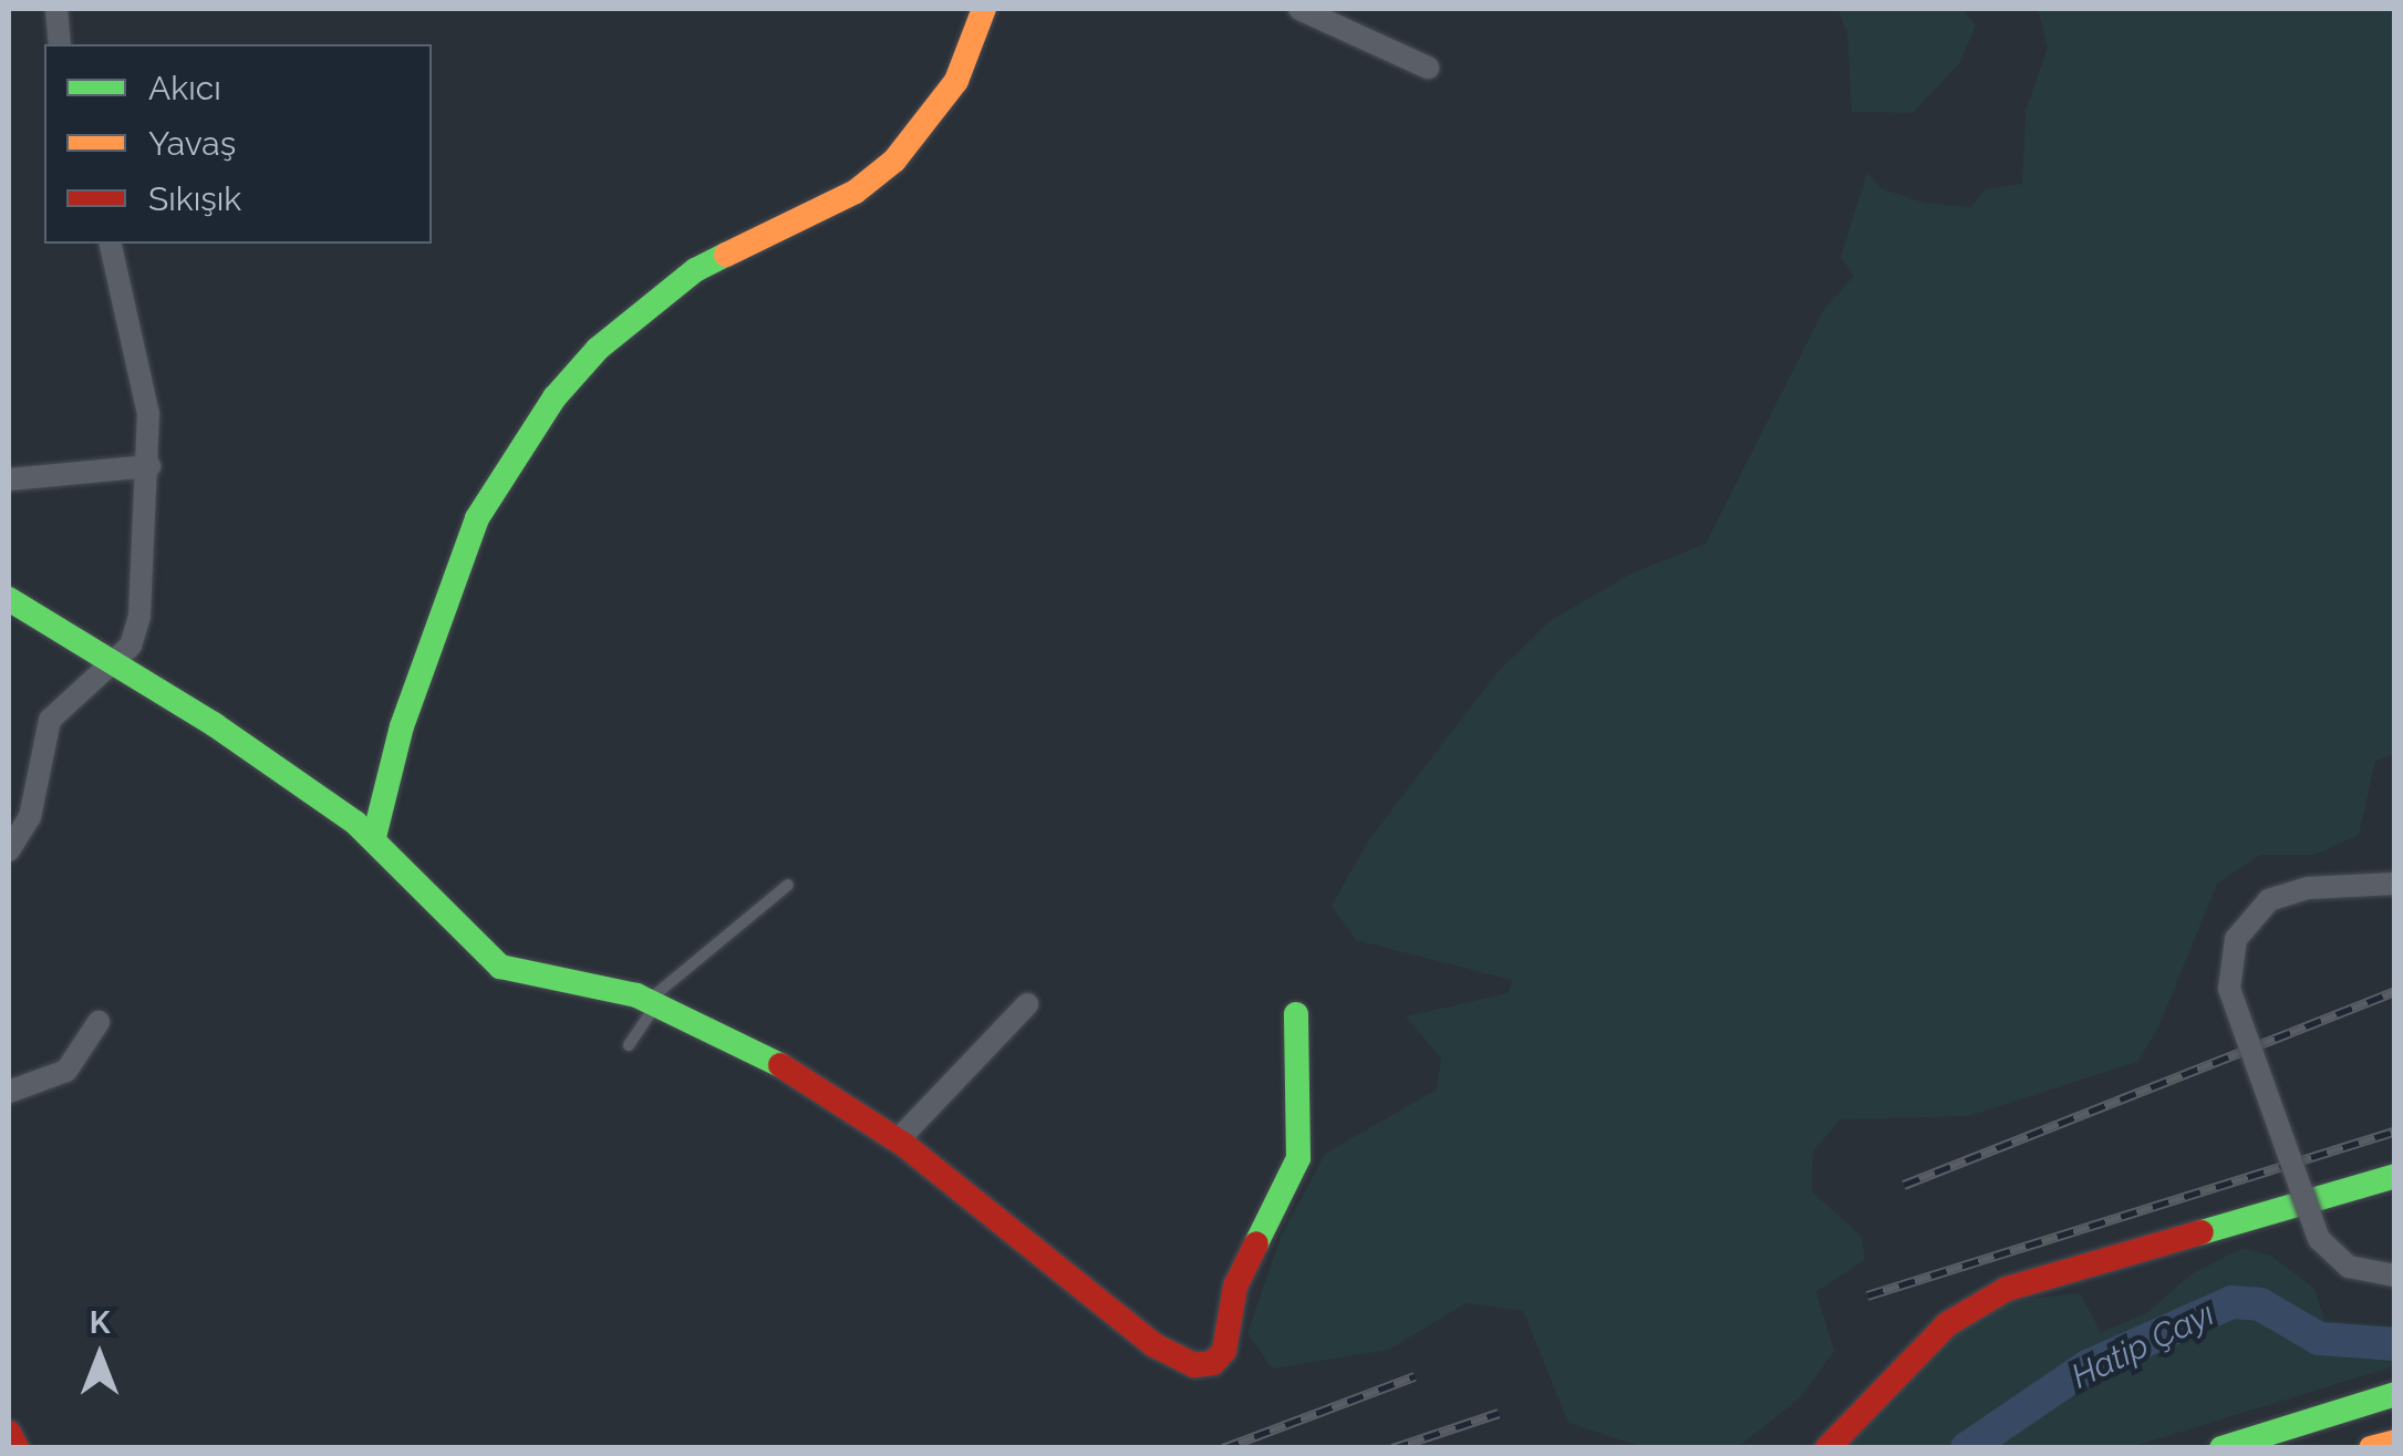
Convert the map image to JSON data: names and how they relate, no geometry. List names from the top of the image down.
{
  "water": ["Hatip Çayı"],
  "legend": ["Akıcı", "Yavaş", "Sıkışık"],
  "north": "top"
}
